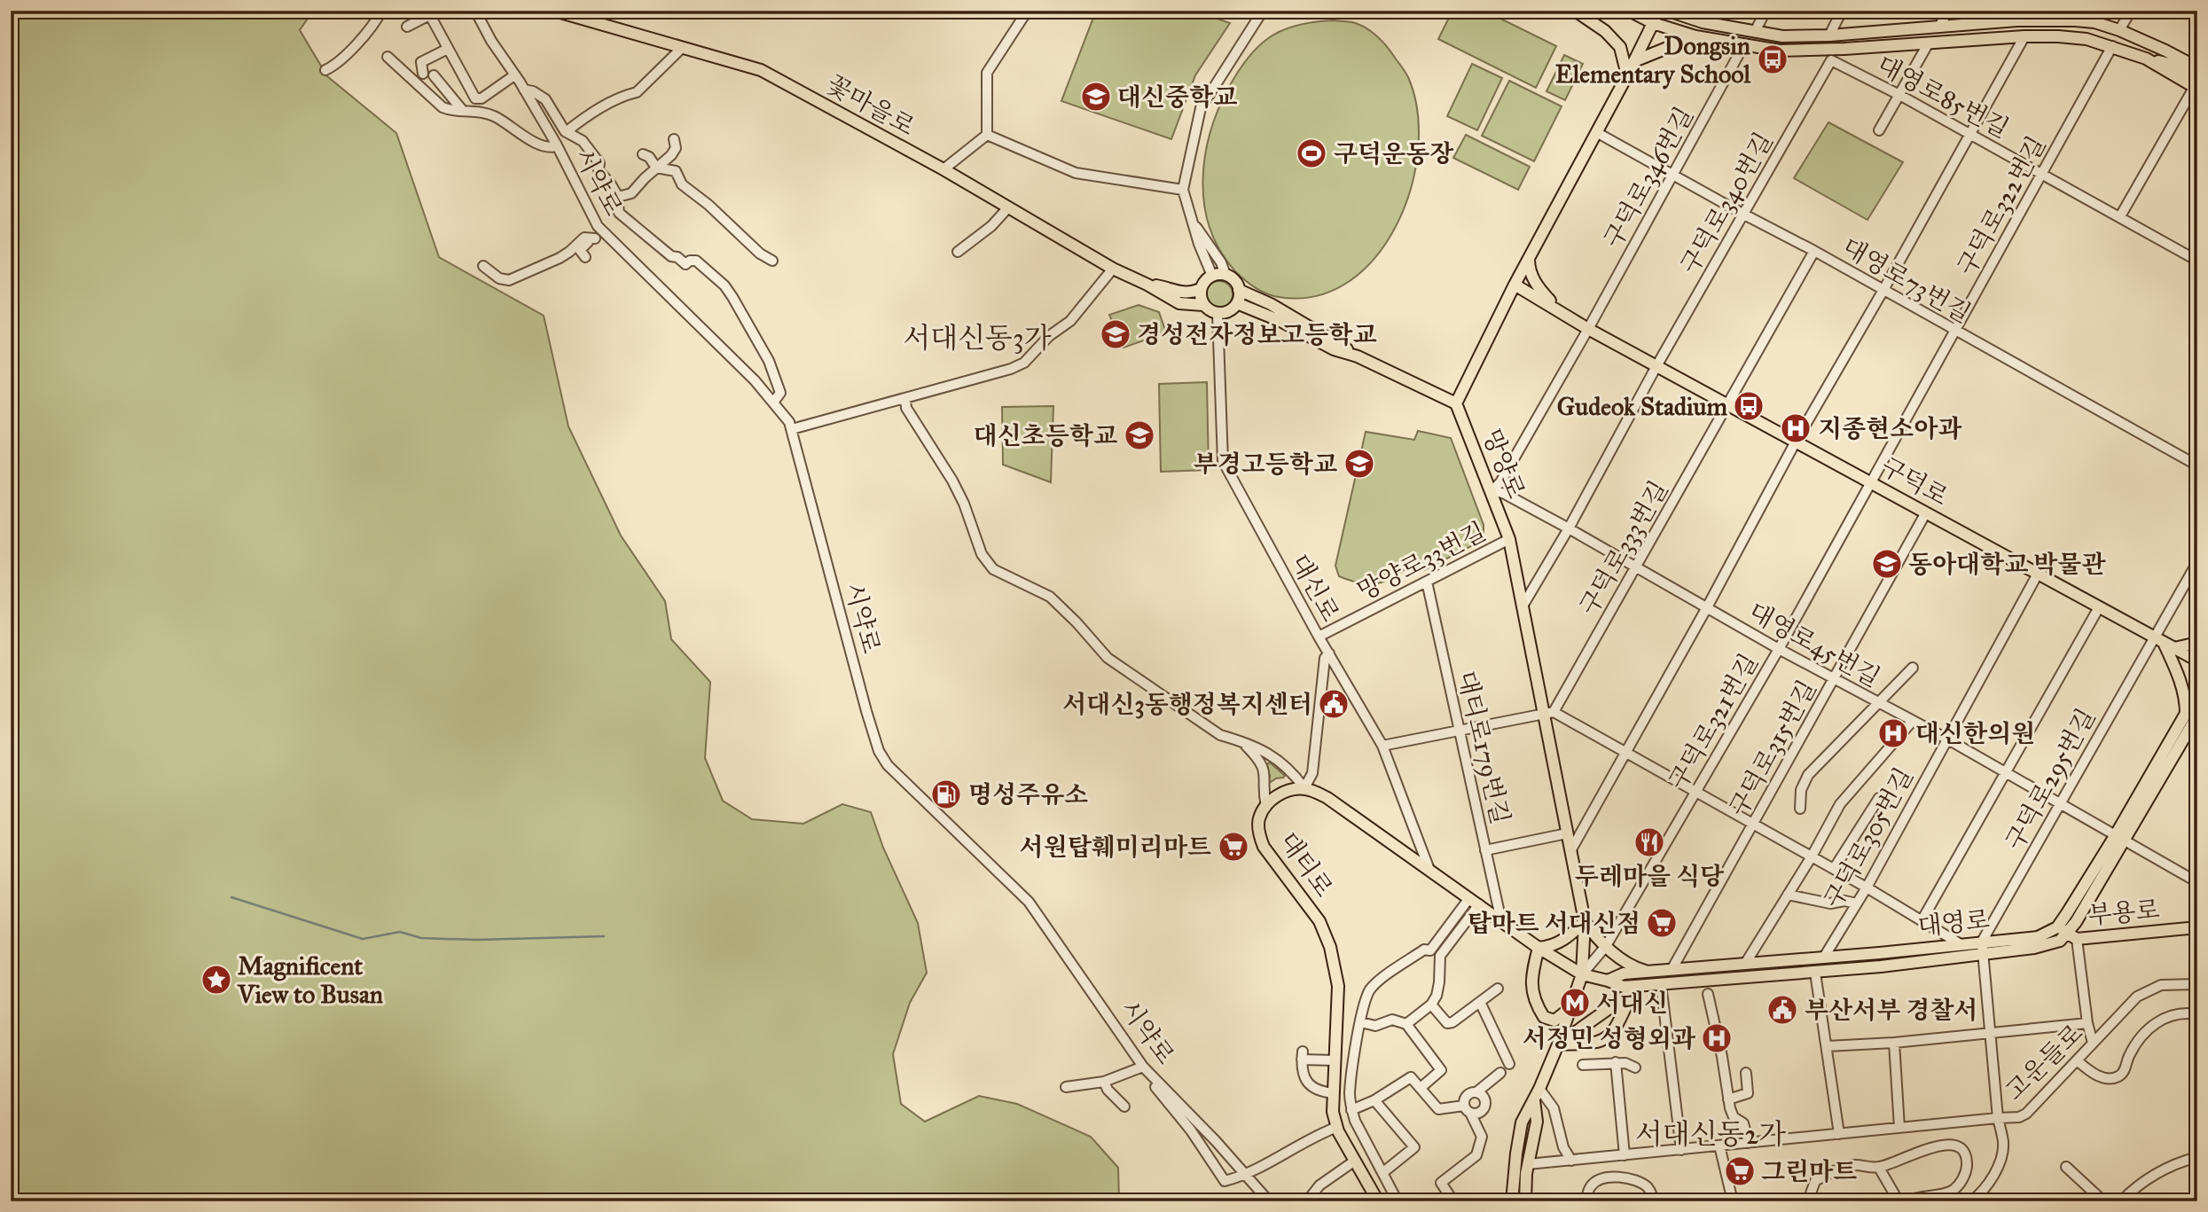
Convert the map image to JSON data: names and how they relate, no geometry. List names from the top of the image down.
{
  "streets": {
    "main road": [
      "꽃마을로",
      "망양로",
      "구덕로",
      "대티로",
      "부용로",
      "대영로"
    ],
    "street": [
      "대영로85번길",
      "구덕로346번길",
      "시약로",
      "구덕로340번길",
      "구덕로322번길",
      "대영로73번길",
      "구덕로333번길",
      "망양로33번길",
      "대신로",
      "대영로45번길",
      "구덕로321번길",
      "대티로179번길",
      "구덕로315번길",
      "구덕로295번길",
      "구덕로305번길",
      "고운들로"
    ]
  },
  "crossings": [
    ["대영로85번길", "구덕로340번길"],
    ["대영로85번길", "구덕로322번길"],
    ["꽃마을로", "대신로"],
    ["구덕로346번길", "대영로73번길"],
    ["구덕로346번길", "망양로"],
    ["구덕로346번길", "구덕로"],
    ["구덕로346번길", "대영로45번길"],
    ["구덕로340번길", "대영로73번길"],
    ["구덕로340번길", "망양로"],
    ["구덕로340번길", "구덕로"],
    ["구덕로340번길", "대영로45번길"],
    ["구덕로322번길", "대영로73번길"],
    ["구덕로322번길", "구덕로"],
    ["구덕로322번길", "구덕로321번길"],
    ["대영로73번길", "구덕로333번길"],
    ["망양로", "구덕로333번길"],
    ["망양로", "망양로33번길"],
    ["망양로", "대영로45번길"],
    ["망양로", "구덕로321번길"],
    ["망양로", "대영로"],
    ["구덕로", "구덕로333번길"],
    ["구덕로", "구덕로321번길"],
    ["구덕로", "구덕로315번길"],
    ["구덕로", "구덕로295번길"],
    ["구덕로", "구덕로305번길"],
    ["구덕로333번길", "대영로45번길"],
    ["망양로33번길", "대신로"],
    ["망양로33번길", "대티로179번길"],
    ["대영로45번길", "구덕로321번길"],
    ["대영로45번길", "구덕로315번길"],
    ["대영로45번길", "구덕로295번길"],
    ["대영로45번길", "구덕로305번길"],
    ["구덕로321번길", "대영로"],
    ["구덕로315번길", "대영로"],
    ["구덕로295번길", "대영로"],
    ["구덕로305번길", "대영로"],
    ["부용로", "대영로"]
  ],
  "districts": ["서대신동3가", "서대신동2가"],
  "places": {
    "bus stop": ["Dongsin Elementary School", "Gudeok Stadium"],
    "school or university": [
      "대신중학교",
      "경성전자정보고등학교",
      "대신초등학교",
      "부경고등학교",
      "동아대학교 박물관"
    ],
    "sports": ["구덕운동장"],
    "hospital": ["지종현소아과", "대신한의원", "서정민 성형외과"],
    "public building": ["서대신3동행정복지센터", "부산서부 경찰서"],
    "fuel station": ["명성주유소"],
    "restaurant": ["두레마을 식당"],
    "supermarket": ["서원탑훼미리마트", "탑마트 서대신점", "그린마트"],
    "place": ["Magnificent View to Busan"],
    "metro station": ["서대신"]
  }
}
